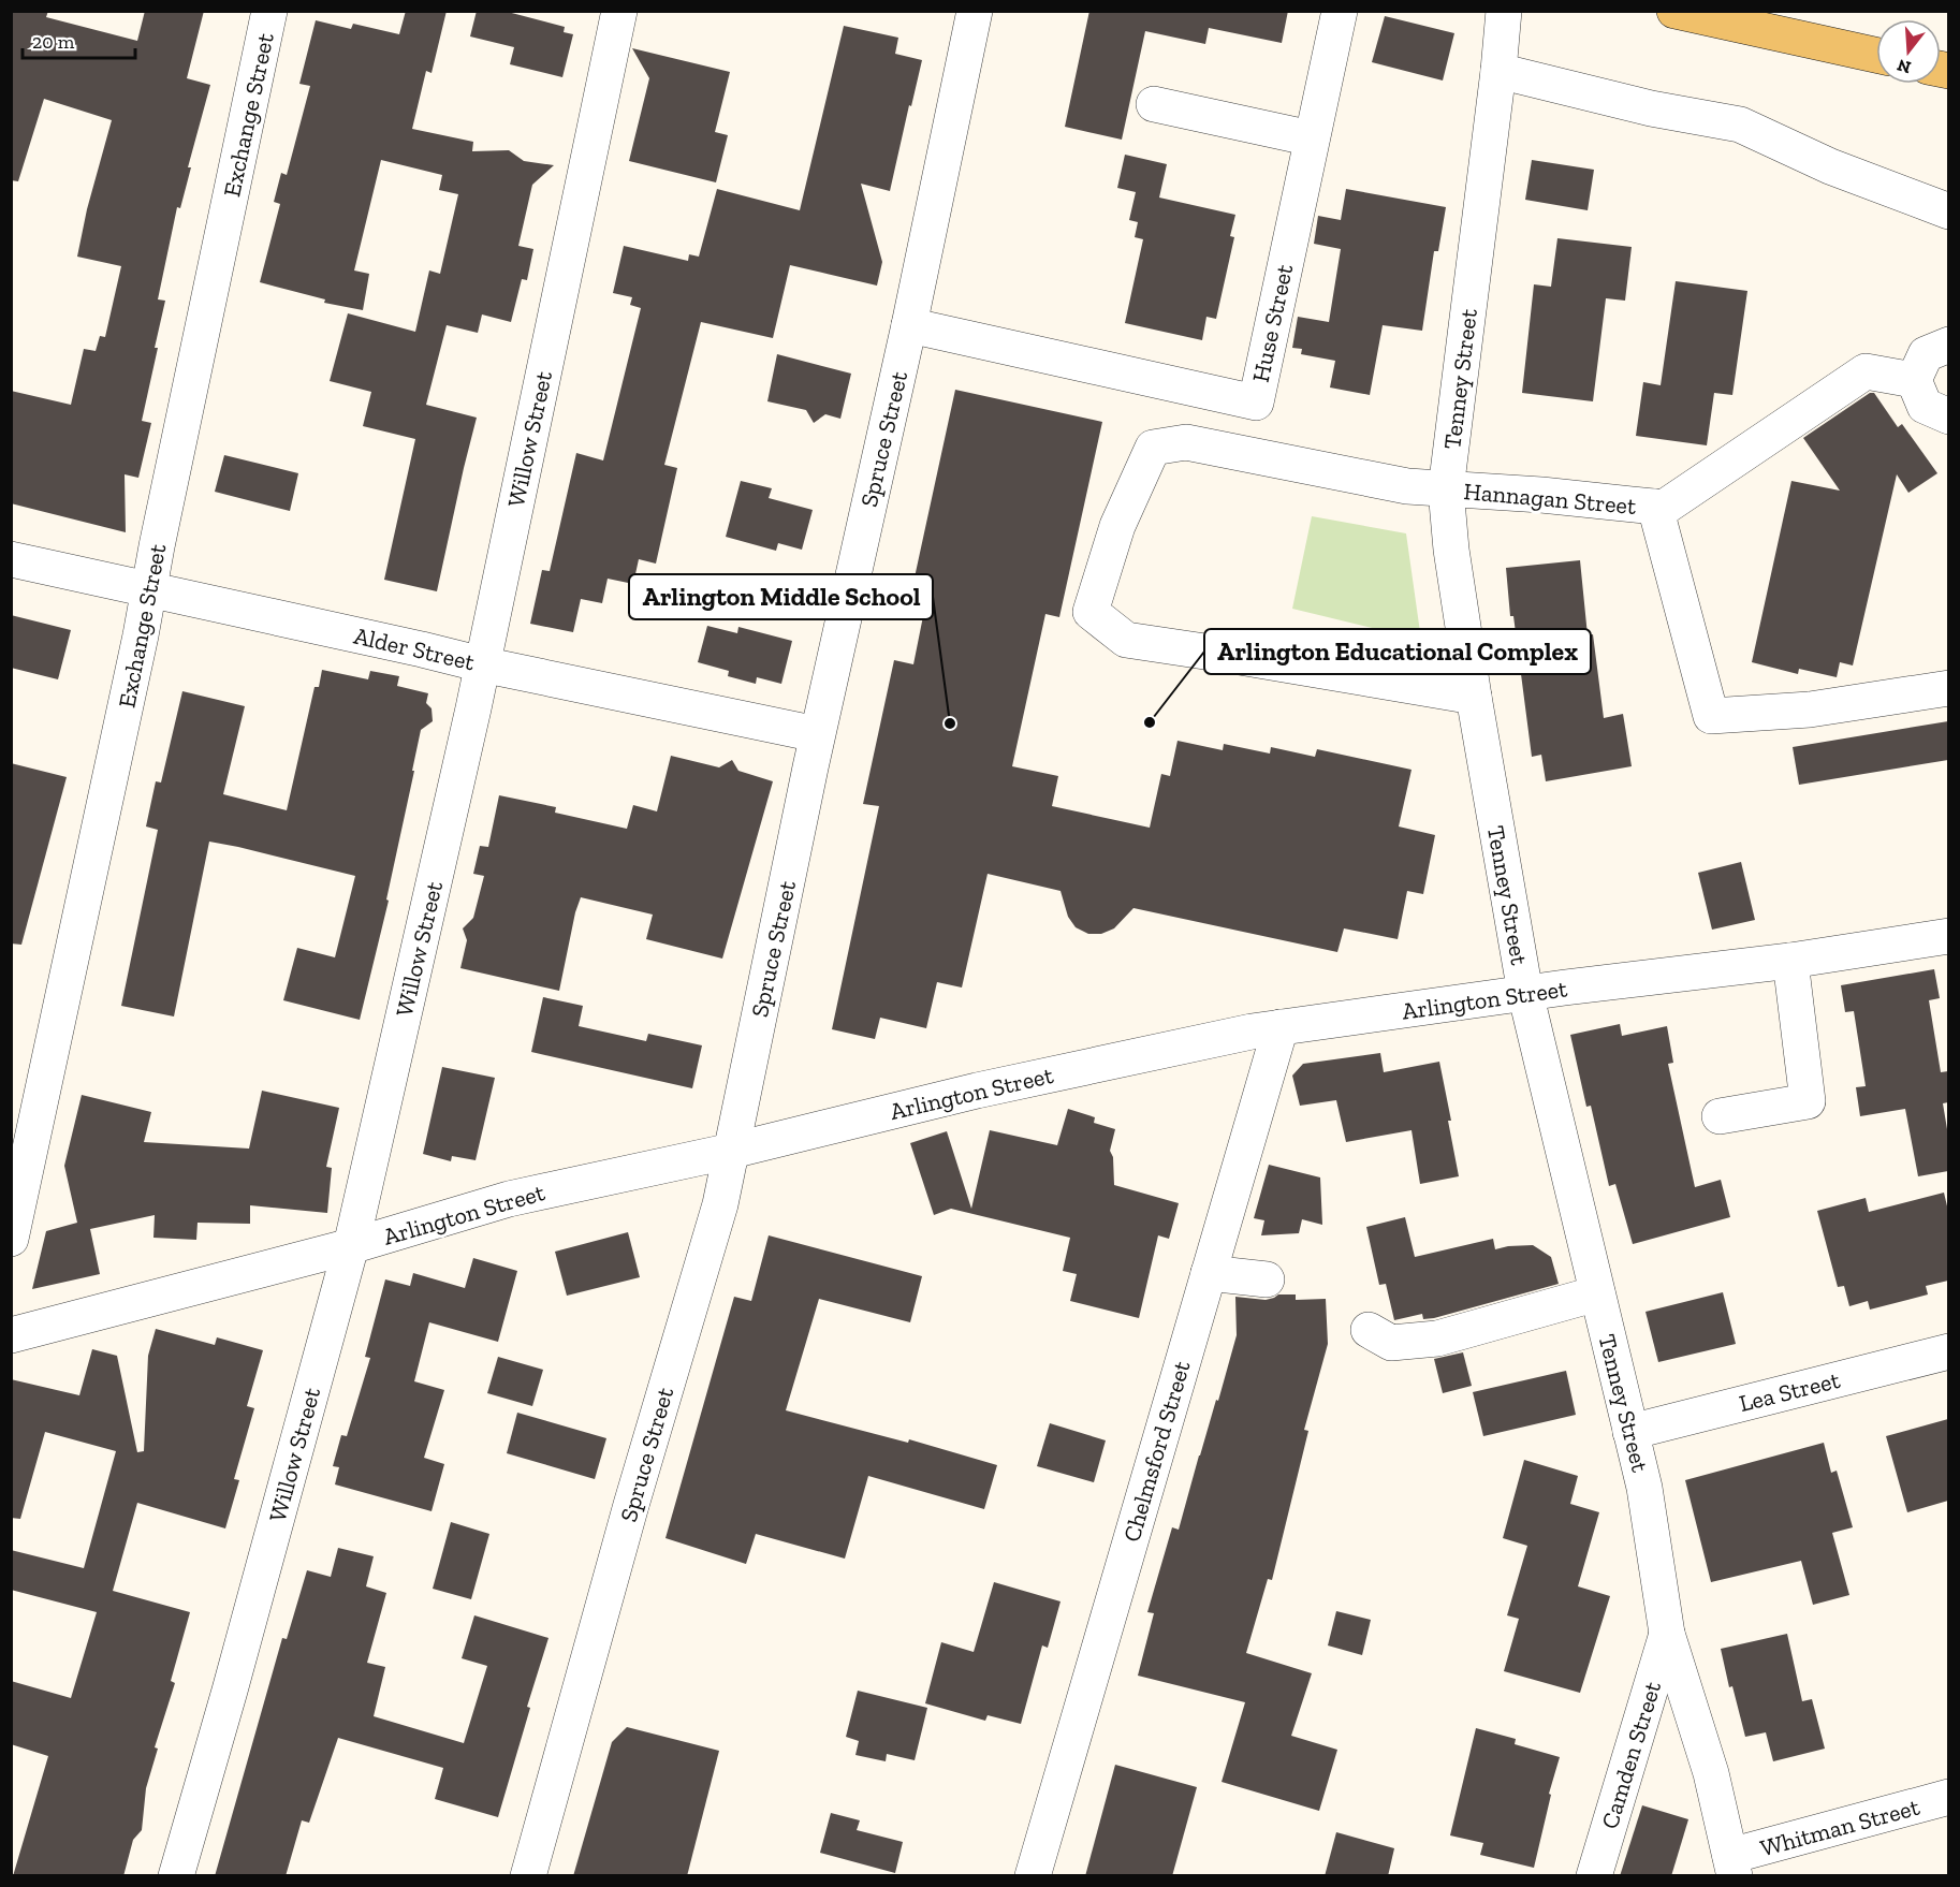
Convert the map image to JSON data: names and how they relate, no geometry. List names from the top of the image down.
{
  "streets": {
    "street": [
      "Exchange Street",
      "Huse Street",
      "Tenney Street",
      "Willow Street",
      "Spruce Street",
      "Hannagan Street",
      "Alder Street",
      "Arlington Street",
      "Lea Street",
      "Chelmsford Street",
      "Camden Street",
      "Whitman Street"
    ]
  },
  "crossings": [
    ["Exchange Street", "Alder Street"],
    ["Huse Street", "Spruce Street"],
    ["Tenney Street", "Hannagan Street"],
    ["Tenney Street", "Arlington Street"],
    ["Tenney Street", "Lea Street"],
    ["Tenney Street", "Camden Street"],
    ["Tenney Street", "Whitman Street"],
    ["Willow Street", "Alder Street"],
    ["Willow Street", "Arlington Street"],
    ["Spruce Street", "Alder Street"],
    ["Spruce Street", "Arlington Street"],
    ["Arlington Street", "Chelmsford Street"]
  ],
  "places": ["Arlington Educational Complex", "Arlington Middle School"],
  "scale_bar": "20 m",
  "north": "bottom"
}
